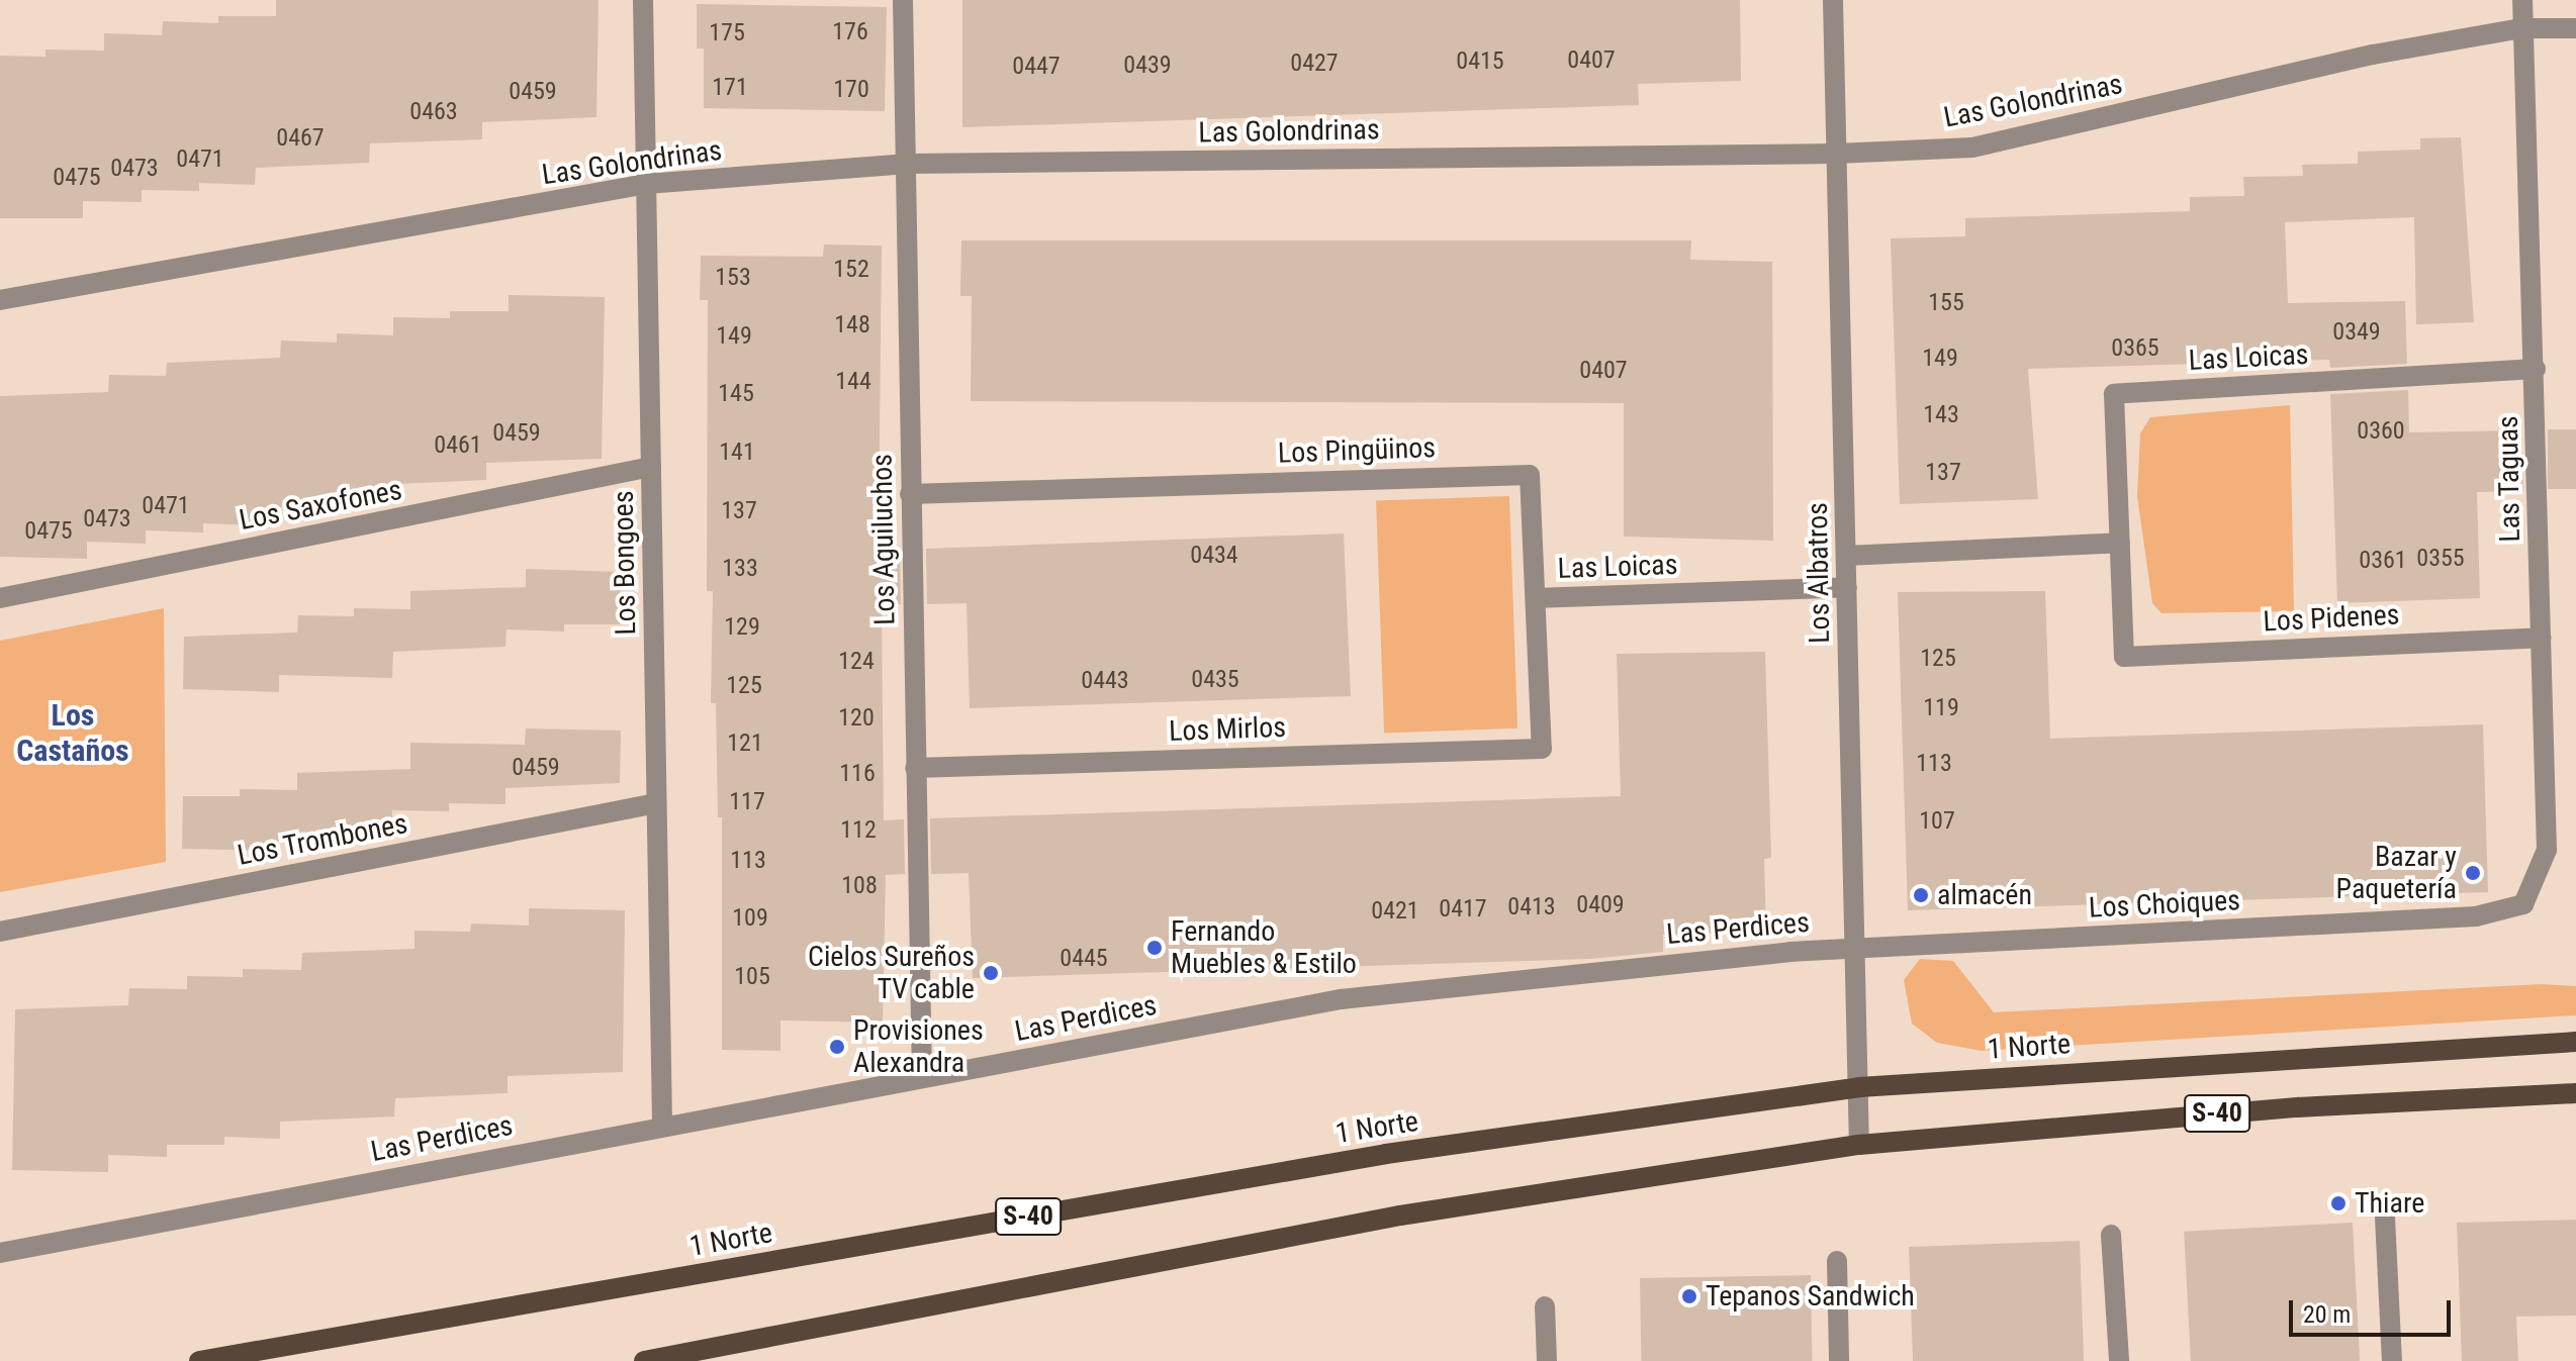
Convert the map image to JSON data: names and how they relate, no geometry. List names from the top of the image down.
{
  "streets": {
    "main road": ["1 Norte", "S-40"],
    "street": [
      "Las Golondrinas",
      "Las Loicas",
      "Los Pingüinos",
      "Las Taguas",
      "Los Saxofones",
      "Los Aguiluchos",
      "Los Bongoes",
      "Los Albatros",
      "Los Pidenes",
      "Los Mirlos",
      "Los Trombones",
      "Los Choiques",
      "Las Perdices"
    ]
  },
  "crossings": [
    ["Las Golondrinas", "Las Taguas"],
    ["Las Golondrinas", "Los Aguiluchos"],
    ["Las Golondrinas", "Los Bongoes"],
    ["Las Golondrinas", "Los Albatros"],
    ["Las Loicas", "Los Pingüinos"],
    ["Las Loicas", "Las Taguas"],
    ["Las Loicas", "Los Albatros"],
    ["Las Loicas", "Los Pidenes"],
    ["Los Pingüinos", "Los Aguiluchos"],
    ["Los Pingüinos", "Los Mirlos"],
    ["Las Taguas", "Los Pidenes"],
    ["Las Taguas", "Los Choiques"],
    ["Los Saxofones", "Los Bongoes"],
    ["Los Aguiluchos", "Los Mirlos"],
    ["Los Aguiluchos", "Las Perdices"],
    ["Los Bongoes", "Los Trombones"],
    ["Los Bongoes", "Las Perdices"],
    ["Los Albatros", "Los Choiques"],
    ["Los Albatros", "Las Perdices"],
    ["Los Albatros", "1 Norte"],
    ["Los Albatros", "S-40"],
    ["Los Choiques", "Las Perdices"]
  ],
  "districts": ["Los Castaños"],
  "places": [
    "Bazar y Paquetería",
    "almacén",
    "Fernando Muebles & Estilo",
    "Cielos Sureños TV cable",
    "Provisiones Alexandra",
    "Thiare",
    "Tepanos Sandwich"
  ],
  "house_numbers": [
    "176",
    "175",
    "0407",
    "0415",
    "0427",
    "0439",
    "0447",
    "171",
    "170",
    "0459",
    "0463",
    "0467",
    "0471",
    "0473",
    "0475",
    "152",
    "153",
    "155",
    "148",
    "0349",
    "149",
    "0365",
    "149",
    "0407",
    "144",
    "145",
    "143",
    "0360",
    "0459",
    "0461",
    "141",
    "137",
    "0471",
    "137",
    "0473",
    "0475",
    "0434",
    "0355",
    "0361",
    "133",
    "129",
    "125",
    "124",
    "0435",
    "0443",
    "125",
    "119",
    "120",
    "121",
    "113",
    "0459",
    "116",
    "117",
    "107",
    "112",
    "113",
    "108",
    "0409",
    "0413",
    "0417",
    "0421",
    "109",
    "0445",
    "105"
  ],
  "scale_bar": "20 m"
}
